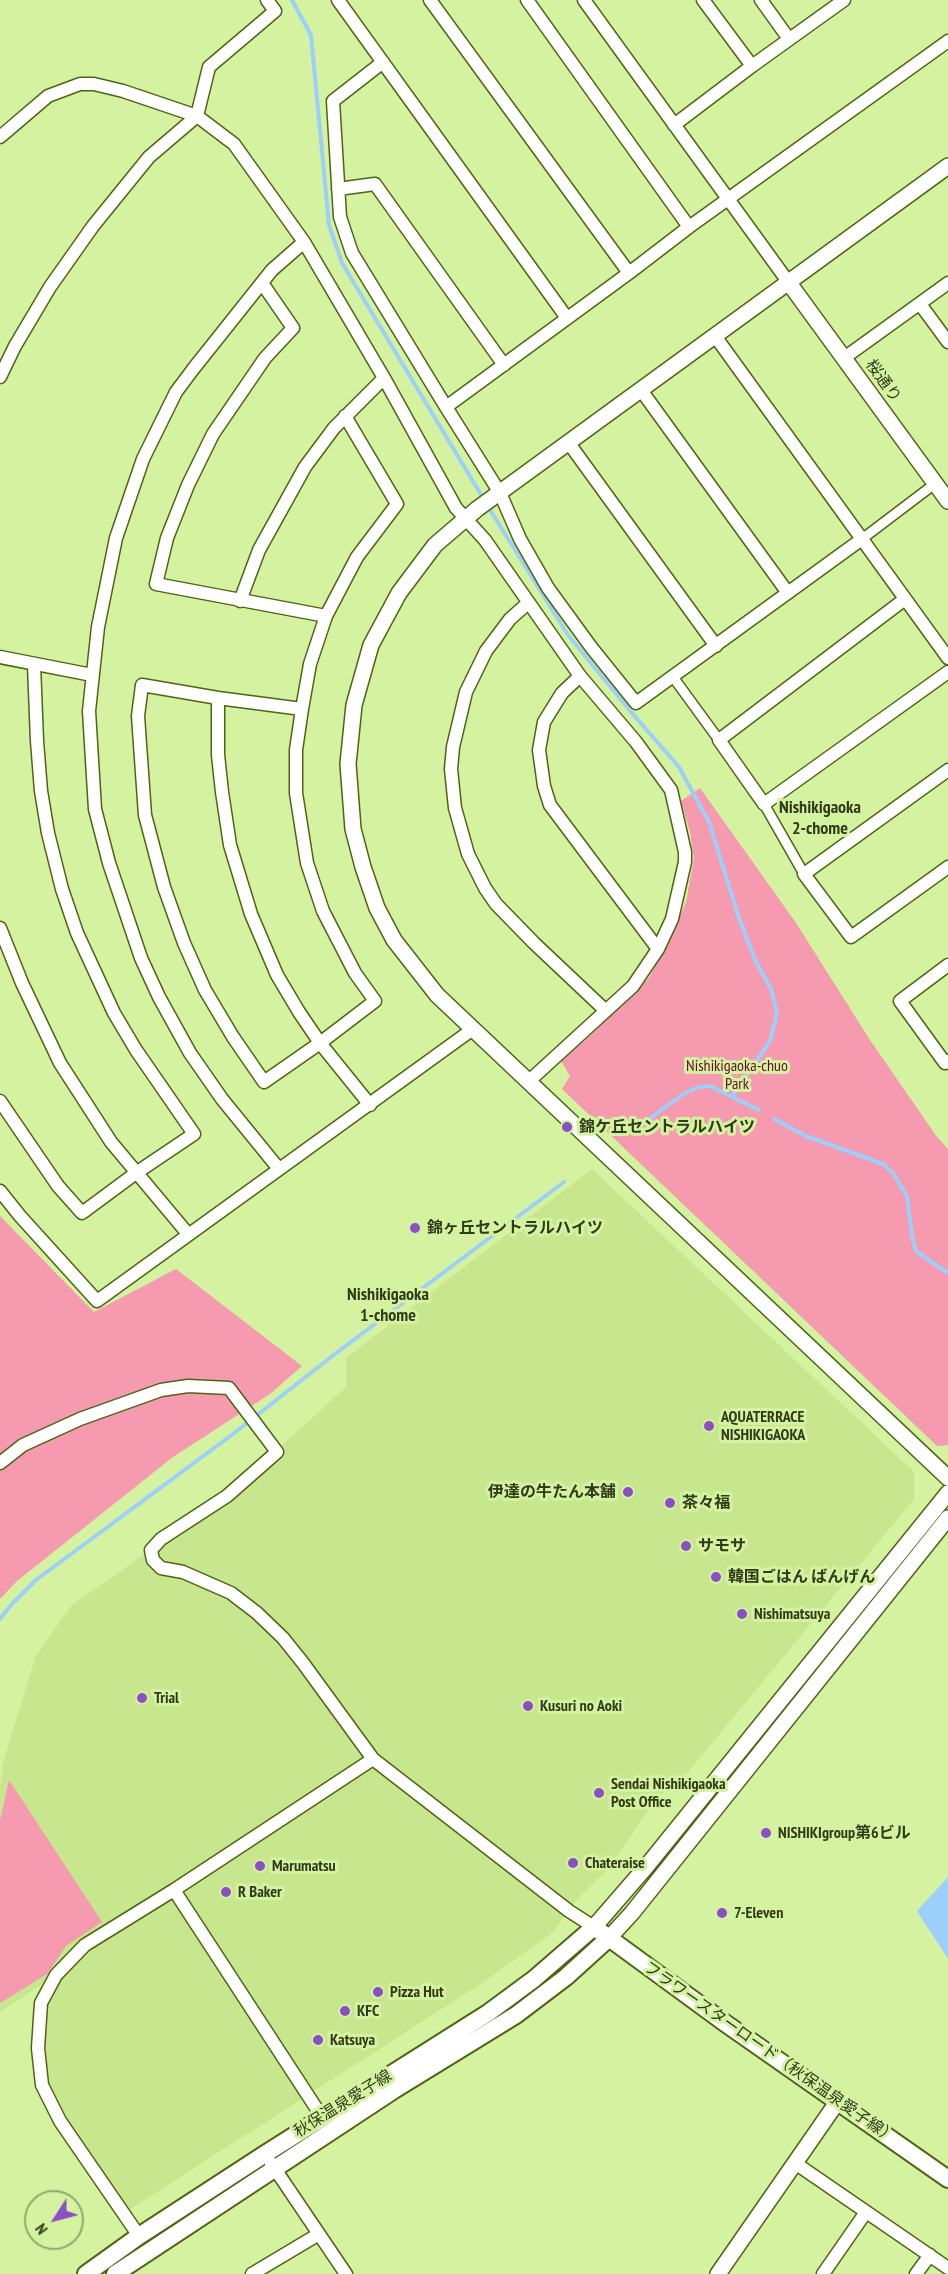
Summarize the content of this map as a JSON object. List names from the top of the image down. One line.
{"streets":{"main road":["フラワースターロード（秋保温泉愛子線）","秋保温泉愛子線"],"street":["桜通り"]},"crossings":[["フラワースターロード（秋保温泉愛子線）","秋保温泉愛子線"]],"districts":["Nishikigaoka 2-chome","Nishikigaoka 1-chome"],"parks":["Nishikigaoka-chuo Park"],"places":["錦ケ丘セントラルハイツ","錦ヶ丘セントラルハイツ","AQUATERRACE NISHIKIGAOKA","伊達の牛たん本舗","茶々福","サモサ","韓国ごはん ばんげん","Nishimatsuya","Trial","Kusuri no Aoki","Sendai Nishikigaoka Post Office","NISHIKIgroup第6ビル","Chateraise","Marumatsu","R Baker","7-Eleven","Pizza Hut","KFC","Katsuya"],"north":"bottom left"}
